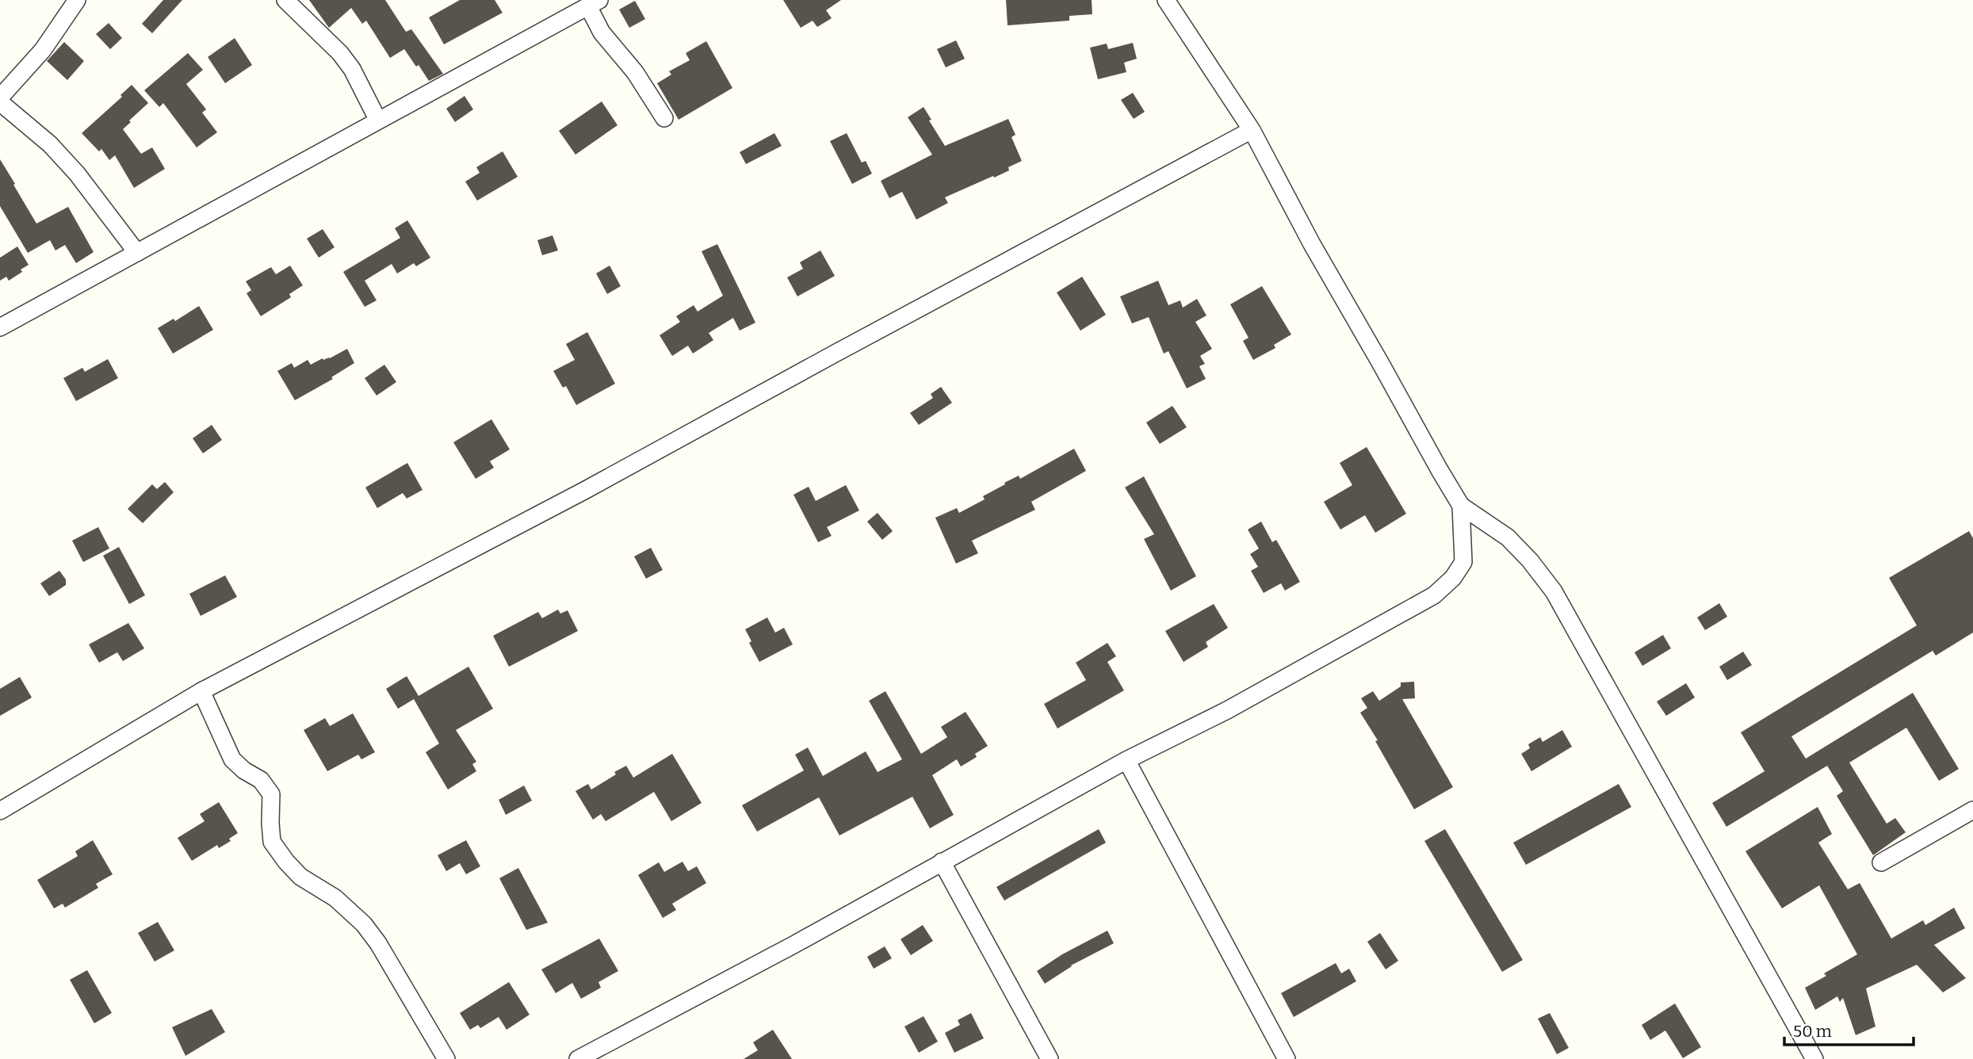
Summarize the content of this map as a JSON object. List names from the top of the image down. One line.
{"scale_bar":"50 m"}
